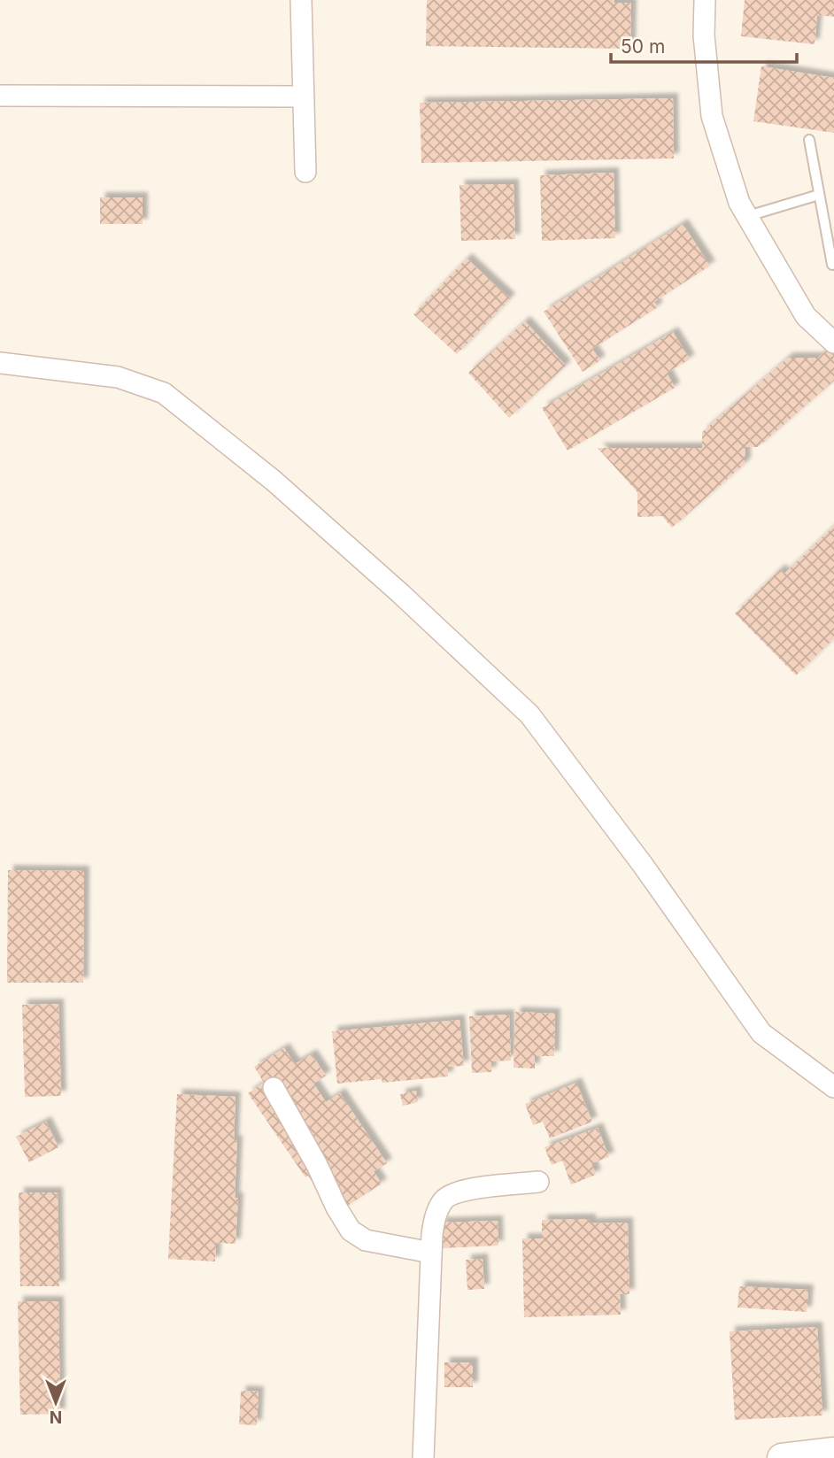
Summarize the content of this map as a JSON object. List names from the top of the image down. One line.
{"scale_bar":"50 m","north":"bottom"}
